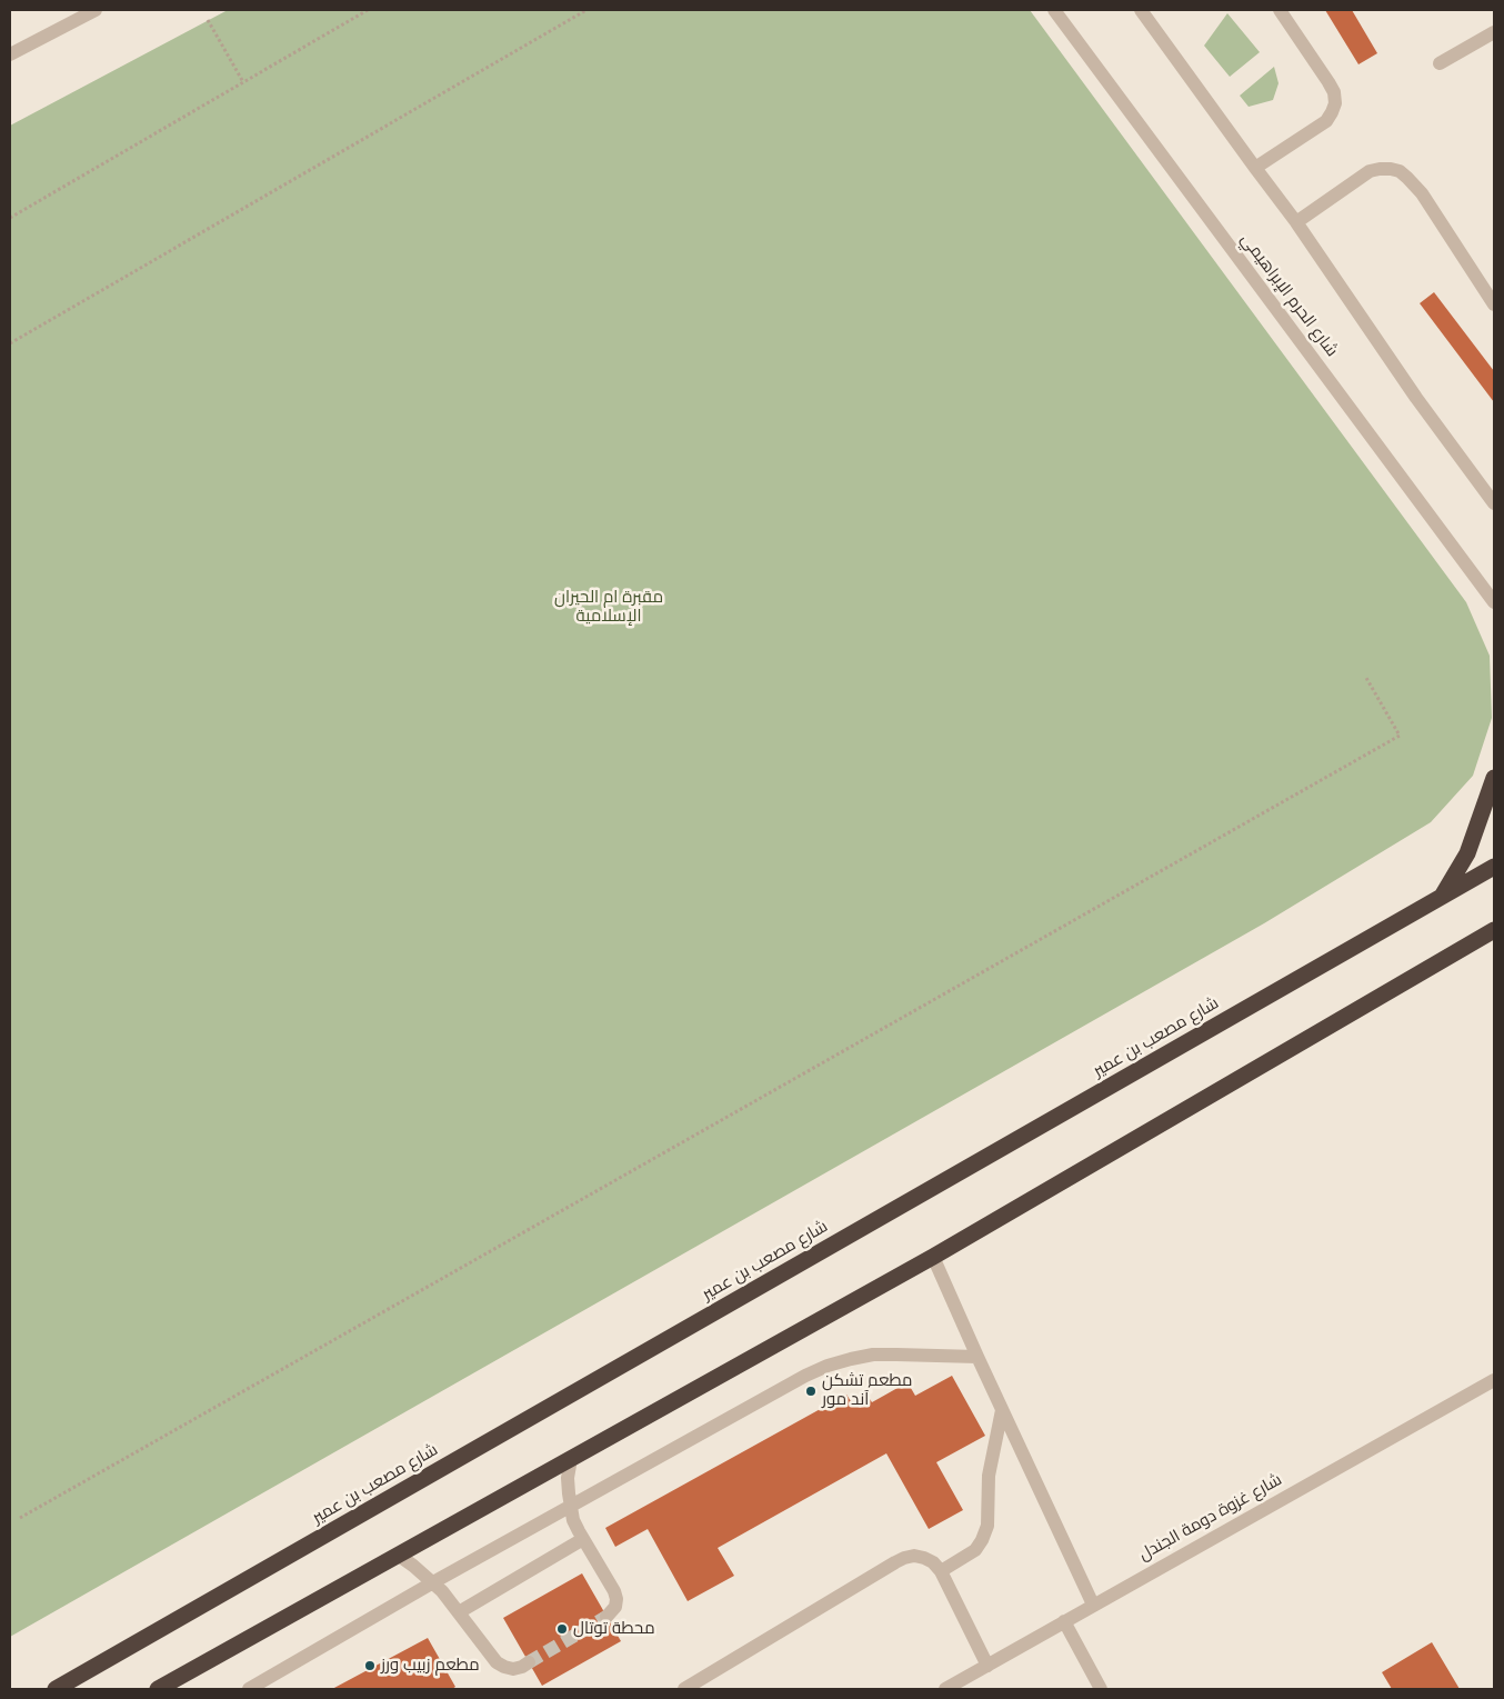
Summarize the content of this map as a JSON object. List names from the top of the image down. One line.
{"streets":{"highway":["شارع مصعب بن عمير"],"street":["شارع الحرم الإبراهيمي","شارع غزوة دومة الجندل"]},"parks":["مقبرة ام الحيران الإسلامية"],"places":["مطعم تشكن آند مور","محطة توتال","مطعم زبيب ورز"]}
